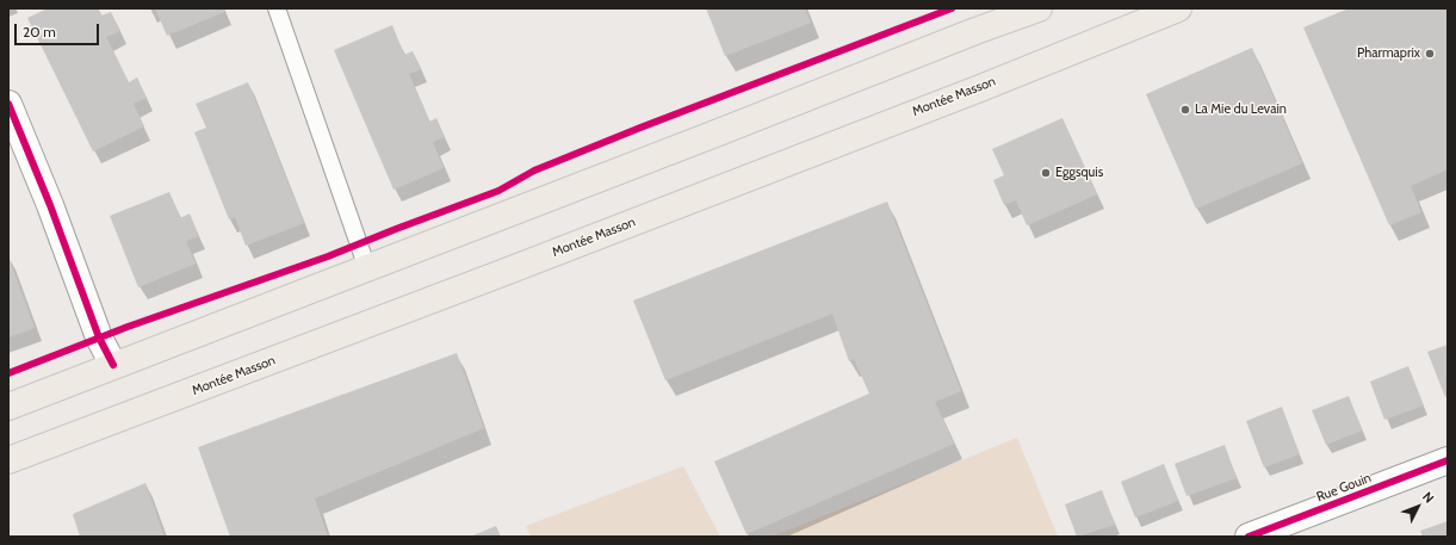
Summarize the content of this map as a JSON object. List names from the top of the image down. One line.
{"streets":{"main road":["Montée Masson"],"street":["Rue Gouin"]},"places":["Pharmaprix","La Mie du Levain","Eggsquis"],"scale_bar":"20 m","north":"top right"}
